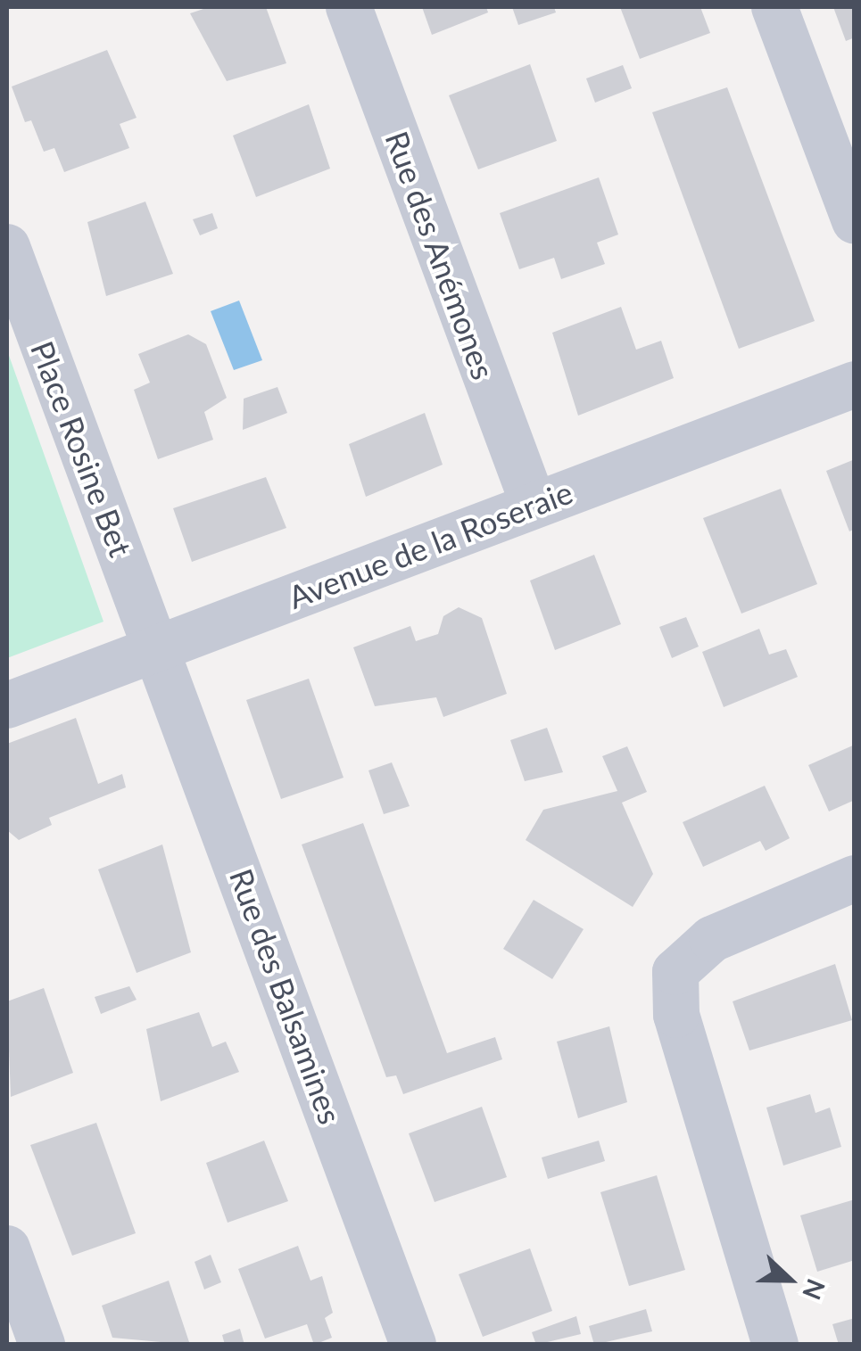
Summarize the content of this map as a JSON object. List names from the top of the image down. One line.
{"streets":{"street":["Rue des Anémones","Place Rosine Bet","Avenue de la Roseraie","Rue des Balsamines"]},"crossings":[["Rue des Anémones","Avenue de la Roseraie"],["Place Rosine Bet","Avenue de la Roseraie"],["Place Rosine Bet","Rue des Balsamines"],["Avenue de la Roseraie","Rue des Balsamines"]],"north":"right"}
